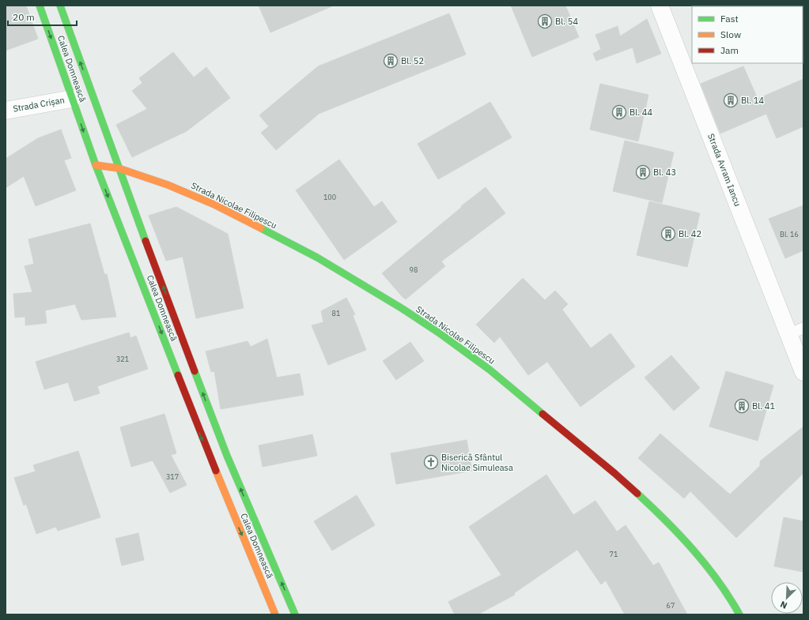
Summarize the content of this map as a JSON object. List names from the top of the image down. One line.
{"streets":{"main road":["Calea Domnească","Strada Nicolae Filipescu"],"street":["Strada Crișan","Strada Avram Iancu"]},"crossings":[["Calea Domnească","Strada Crișan"],["Calea Domnească","Strada Nicolae Filipescu"]],"places":{"building":["Bl. 54","Bl. 52","Bl. 14","Bl. 44","Bl. 43","Bl. 42","Bl. 41"],"church":["Biserică Sfântul Nicolae Simuleasa"]},"house_numbers":["100","Bl. 16","98","81","321","317","71","67"],"legend":["Fast","Slow","Jam"],"scale_bar":"20 m","north":"bottom left"}
